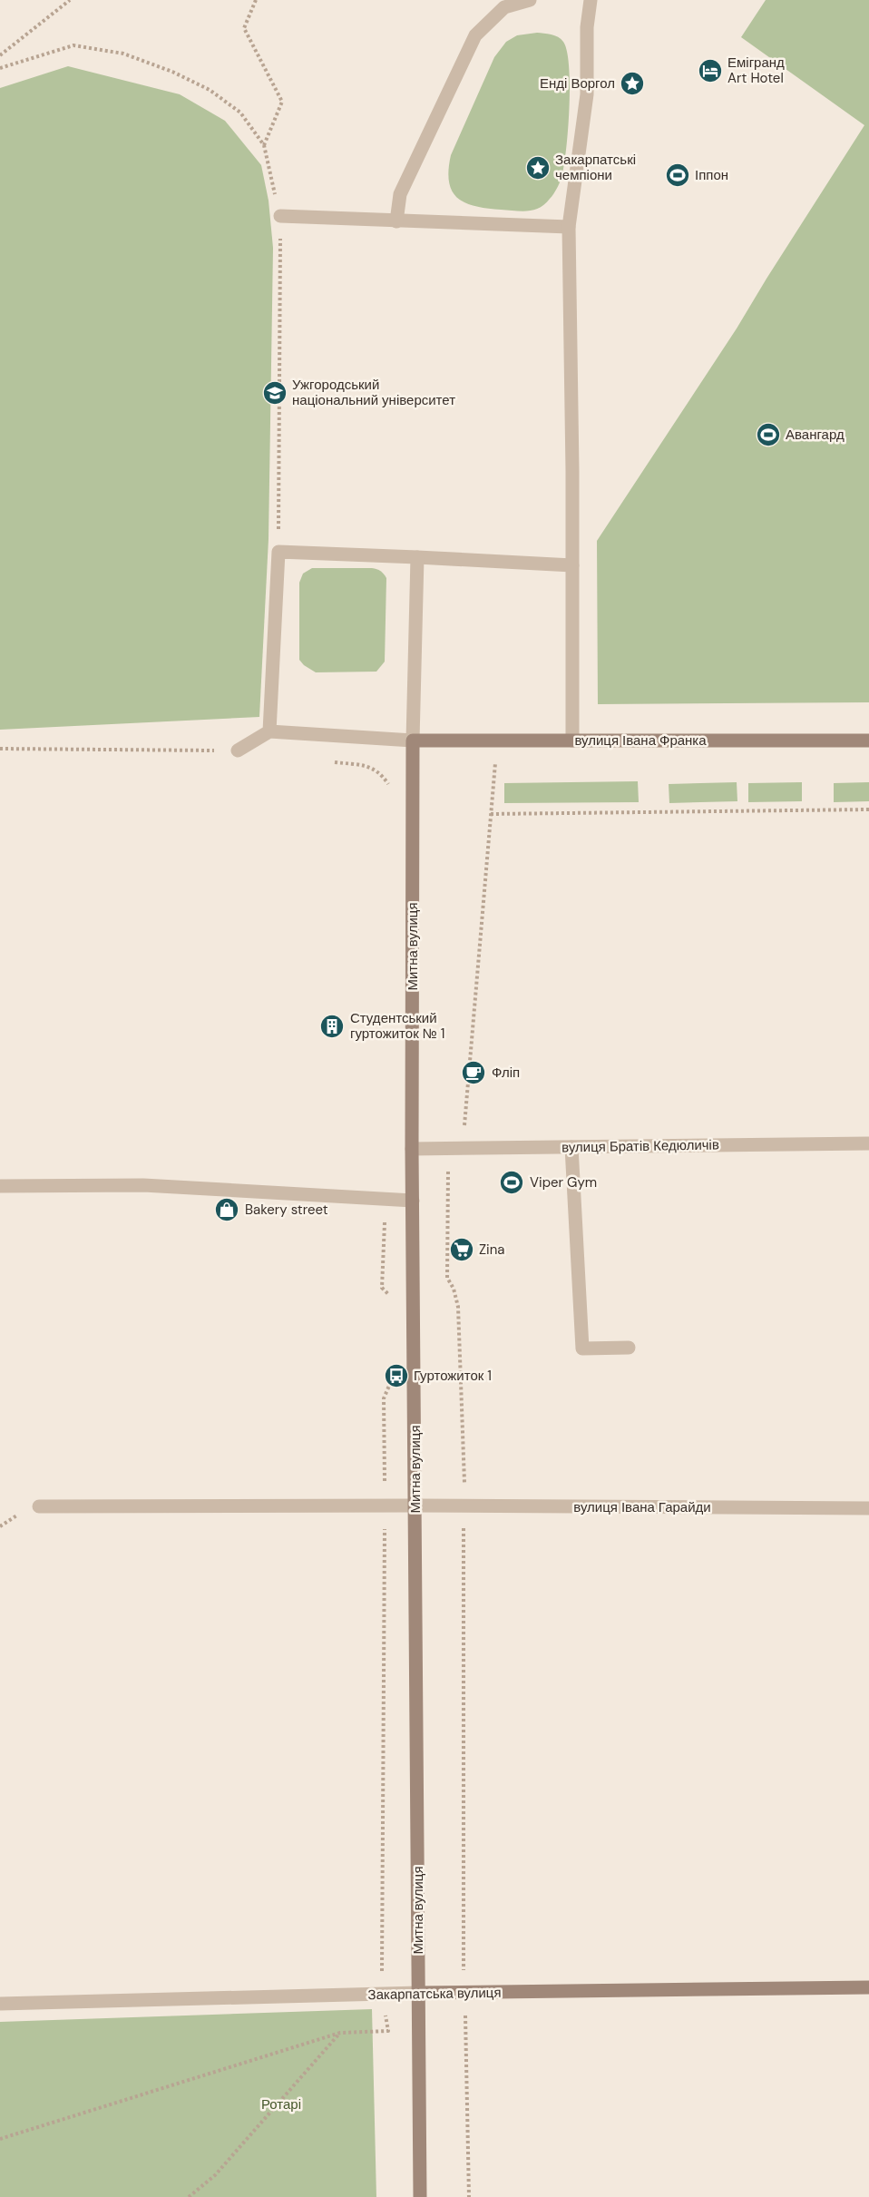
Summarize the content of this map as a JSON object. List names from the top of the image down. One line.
{"streets":{"street":["вулиця Івана Франка","Митна вулиця","вулиця Братів Кедюличів","вулиця Івана Гарайди","Закарпатська вулиця"]},"crossings":[["вулиця Івана Франка","Митна вулиця"],["Митна вулиця","вулиця Братів Кедюличів"],["Митна вулиця","вулиця Івана Гарайди"],["Митна вулиця","Закарпатська вулиця"]],"parks":["Ротарі"],"places":{"hotel":["Емігранд Art Hotel"],"place":["Енді Воргол","Закарпатські чемпіони"],"sports":["Іппон","Авангард","Viper Gym"],"school or university":["Ужгородський національний університет"],"building":["Студентський гуртожиток № 1"],"cafe":["Фліп"],"shop":["Bakery street"],"supermarket":["Zina"],"bus stop":["Гуртожиток 1"]}}
